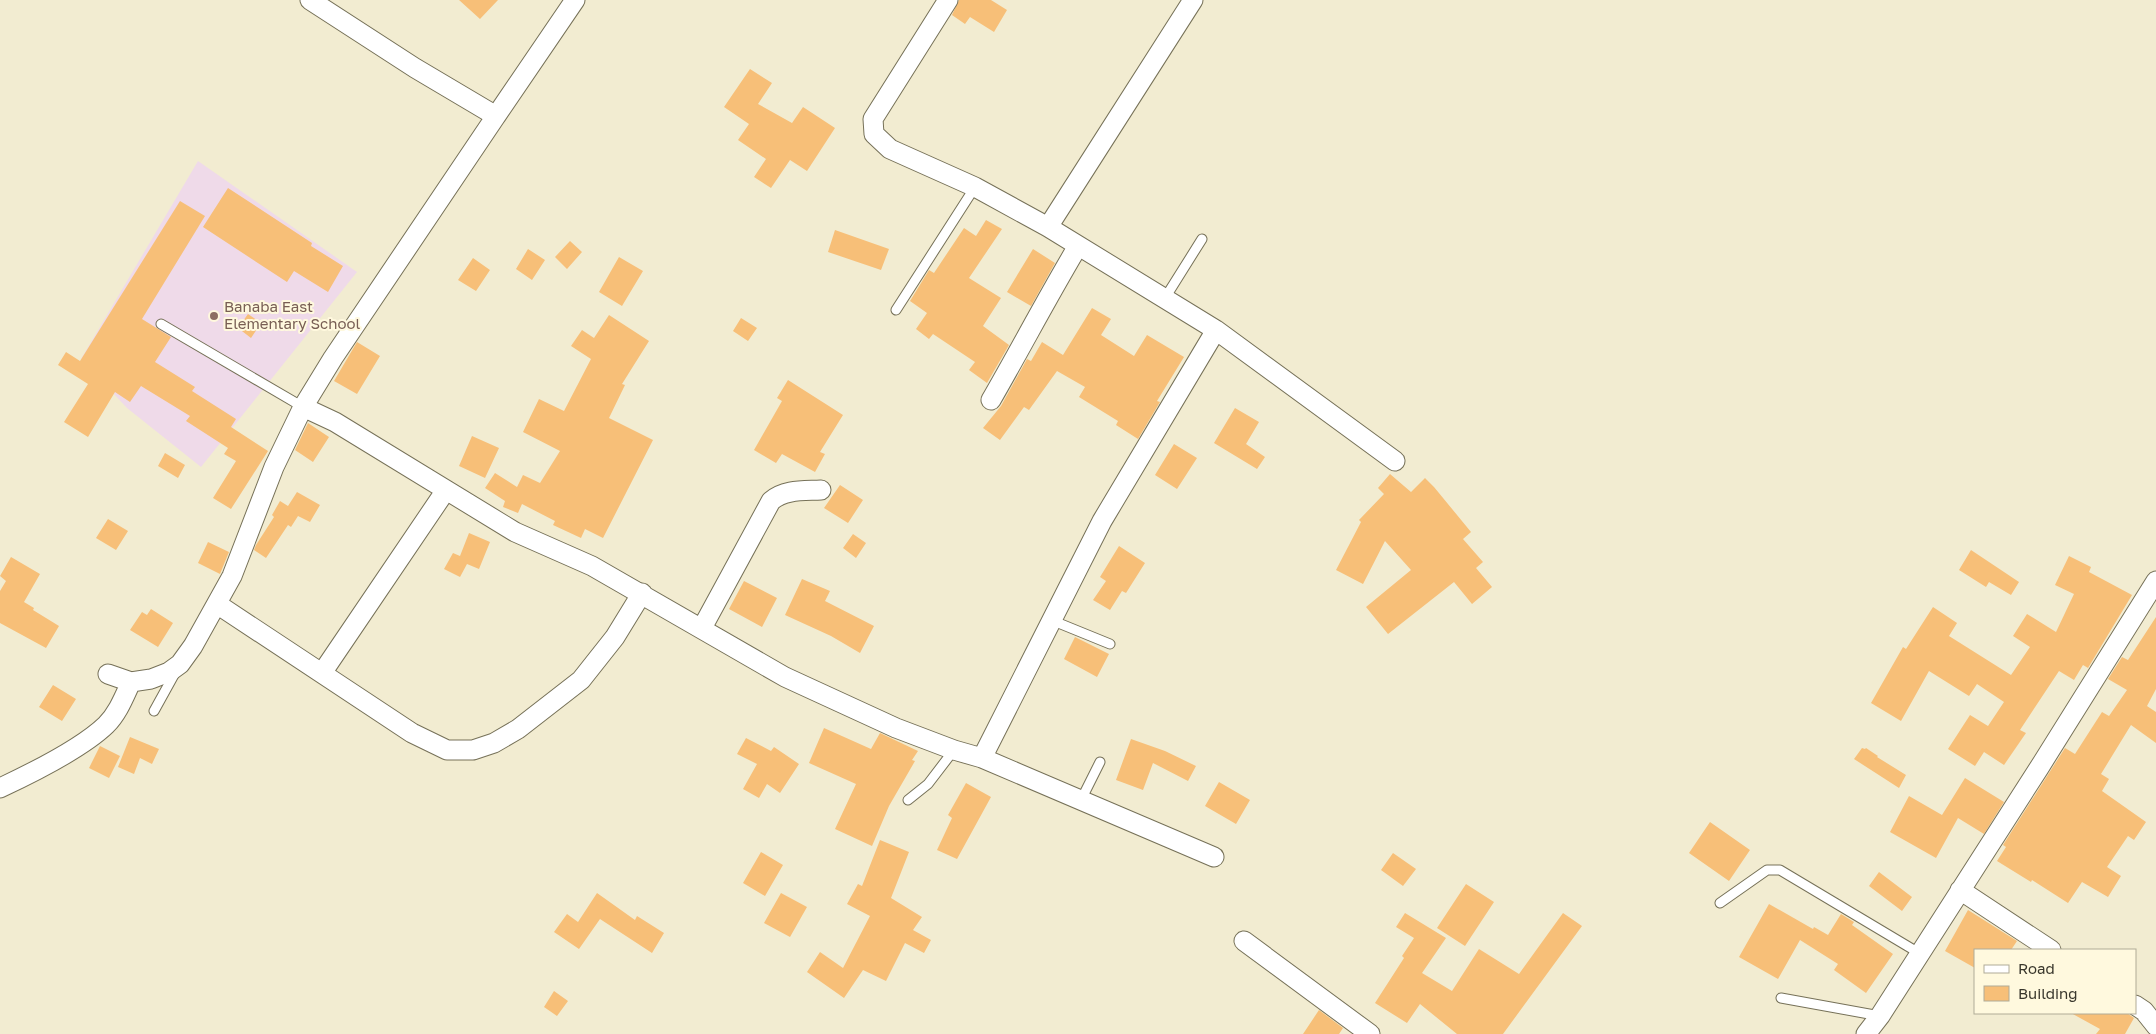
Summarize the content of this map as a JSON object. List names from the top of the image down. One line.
{"places":["Banaba East Elementary School"],"legend":["Road","Building"]}
